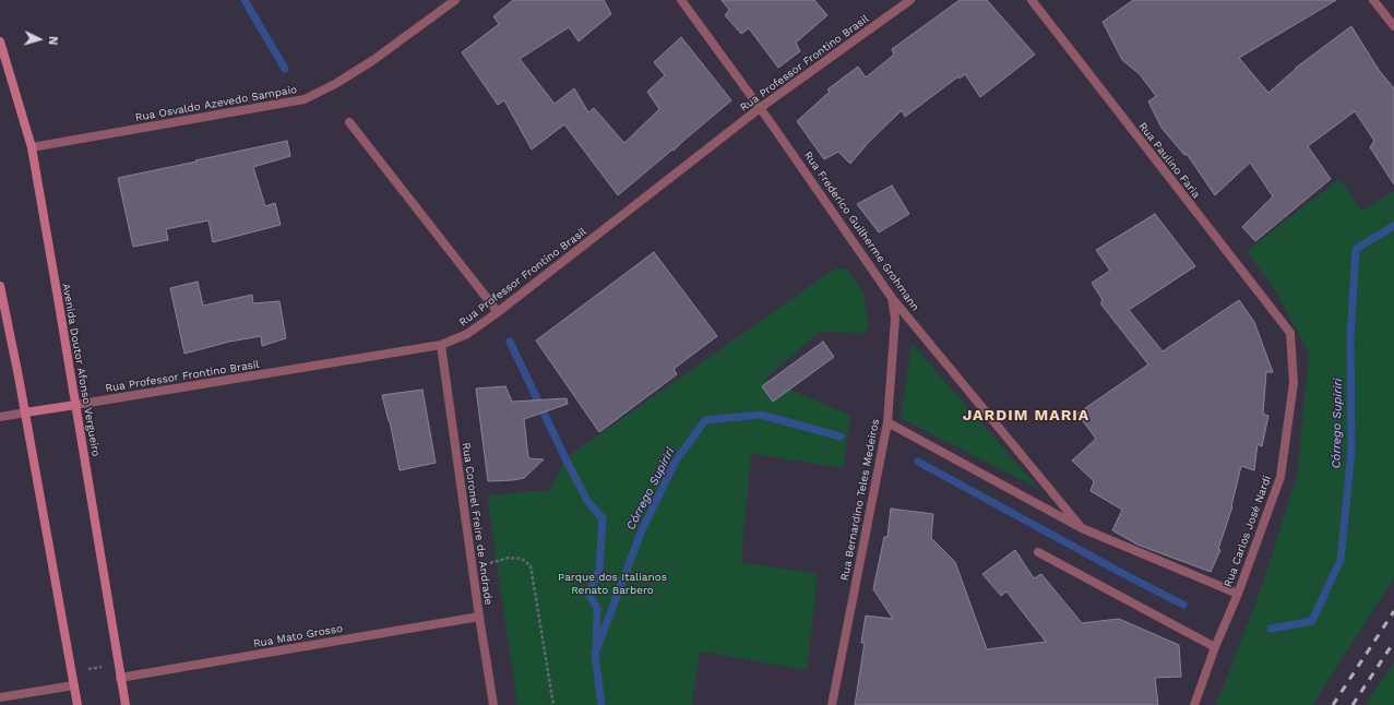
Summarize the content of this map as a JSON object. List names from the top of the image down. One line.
{"streets":{"main road":["Avenida Doutor Afonso Vergueiro"],"street":["Rua Professor Frontino Brasil","Rua Osvaldo Azevedo Sampaio","Rua Paulino Faria","Rua Frederico Guilherme Grohmann","Rua Bernardino Teles Medeiros","Rua Coronel Freire de Andrade","Rua Carlos José Nardi","Rua Mato Grosso"]},"crossings":[["Rua Professor Frontino Brasil","Rua Frederico Guilherme Grohmann"],["Rua Professor Frontino Brasil","Avenida Doutor Afonso Vergueiro"],["Rua Professor Frontino Brasil","Rua Coronel Freire de Andrade"],["Rua Osvaldo Azevedo Sampaio","Avenida Doutor Afonso Vergueiro"],["Rua Paulino Faria","Rua Carlos José Nardi"],["Rua Frederico Guilherme Grohmann","Rua Bernardino Teles Medeiros"],["Rua Frederico Guilherme Grohmann","Rua Carlos José Nardi"],["Avenida Doutor Afonso Vergueiro","Rua Mato Grosso"],["Rua Coronel Freire de Andrade","Rua Mato Grosso"]],"districts":["JARDIM MARIA"],"water":["Córrego Supiriri"],"parks":["Parque dos Italianos Renato Barbero"],"north":"right"}
